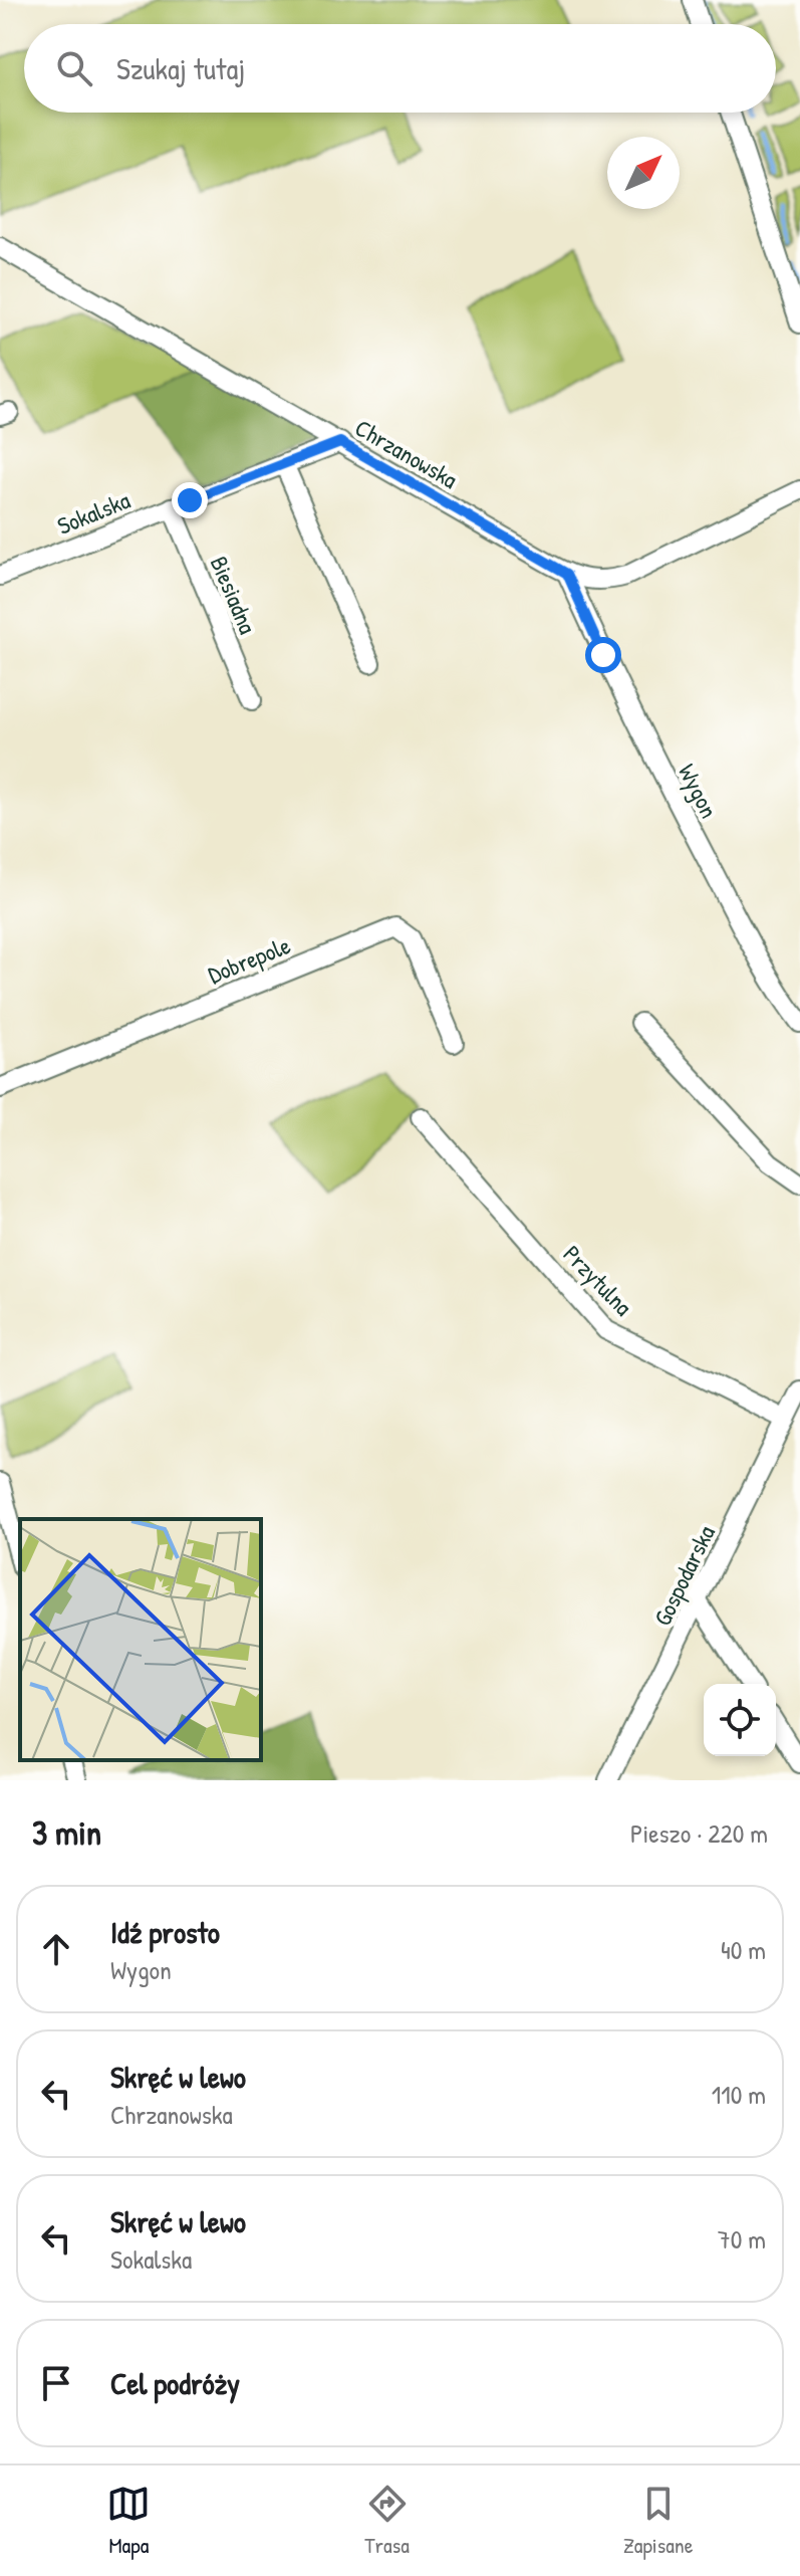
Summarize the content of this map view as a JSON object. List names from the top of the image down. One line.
{"streets":{"street":["Chrzanowska","Sokalska","Biesiadna","Wygon","Dobrepole","Przytulna","Gospodarska"]},"crossings":[["Chrzanowska","Sokalska"],["Chrzanowska","Wygon"],["Sokalska","Biesiadna"],["Przytulna","Gospodarska"]],"north":"top right","page":{"search":"Szukaj tutaj","heading":["3 min","Pieszo · 220 m"],"list":[["Idź prosto","Wygon","40 m"],["Skręć w lewo","Chrzanowska","110 m"],["Skręć w lewo","Sokalska","70 m"],"Cel podróży"],"nav":["Mapa","Trasa","Zapisane"]}}
